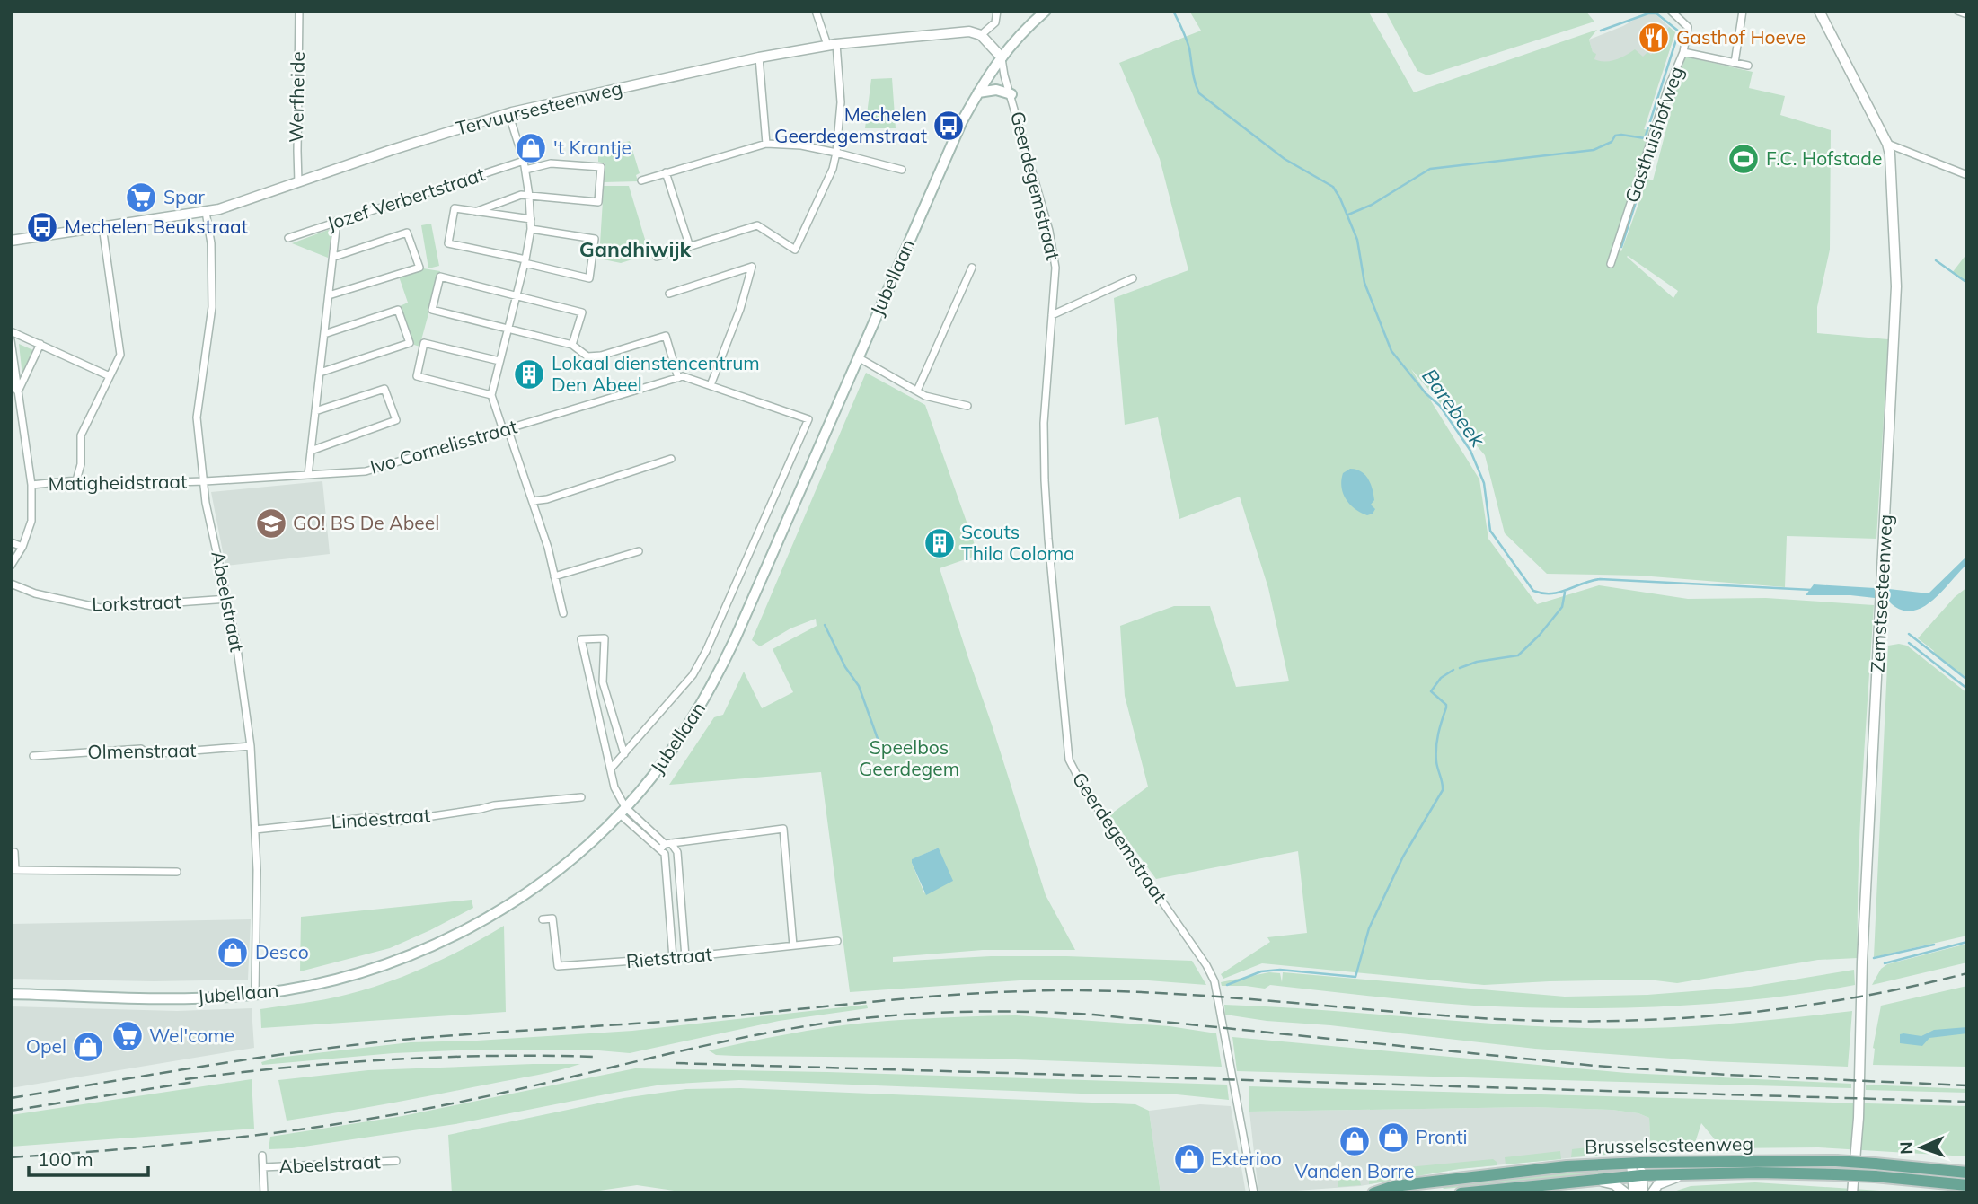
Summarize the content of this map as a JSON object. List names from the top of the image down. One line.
{"streets":{"main road":["Jubellaan","Brusselsesteenweg"],"street":["Werfheide","Tervuursesteenweg","Gasthuishofweg","Geerdegemstraat","Jozef Verbertstraat","Ivo Cornelisstraat","Matigheidstraat","Zemstsesteenweg","Abeelstraat","Lorkstraat","Olmenstraat","Lindestraat","Rietstraat"]},"crossings":[["Werfheide","Tervuursesteenweg"],["Tervuursesteenweg","Abeelstraat"],["Geerdegemstraat","Jubellaan"],["Jubellaan","Abeelstraat"],["Ivo Cornelisstraat","Matigheidstraat"],["Ivo Cornelisstraat","Abeelstraat"],["Matigheidstraat","Abeelstraat"],["Abeelstraat","Lorkstraat"],["Abeelstraat","Olmenstraat"],["Abeelstraat","Lindestraat"]],"districts":["Gandhiwijk"],"water":["Barebeek"],"parks":["Speelbos Geerdegem"],"places":{"restaurant":["Gasthof Hoeve"],"bus stop":["Mechelen Geerdegemstraat","Mechelen Beukstraat"],"shop":["'t Krantje","Desco","Opel","Pronti","Vanden Borre","Exterioo"],"sports":["F.C. Hofstade"],"supermarket":["Spar","Wel'come"],"building":["Lokaal dienstencentrum Den Abeel","Scouts Thila Coloma"],"school or university":["GO! BS De Abeel"]},"scale_bar":"100 m","north":"left"}
